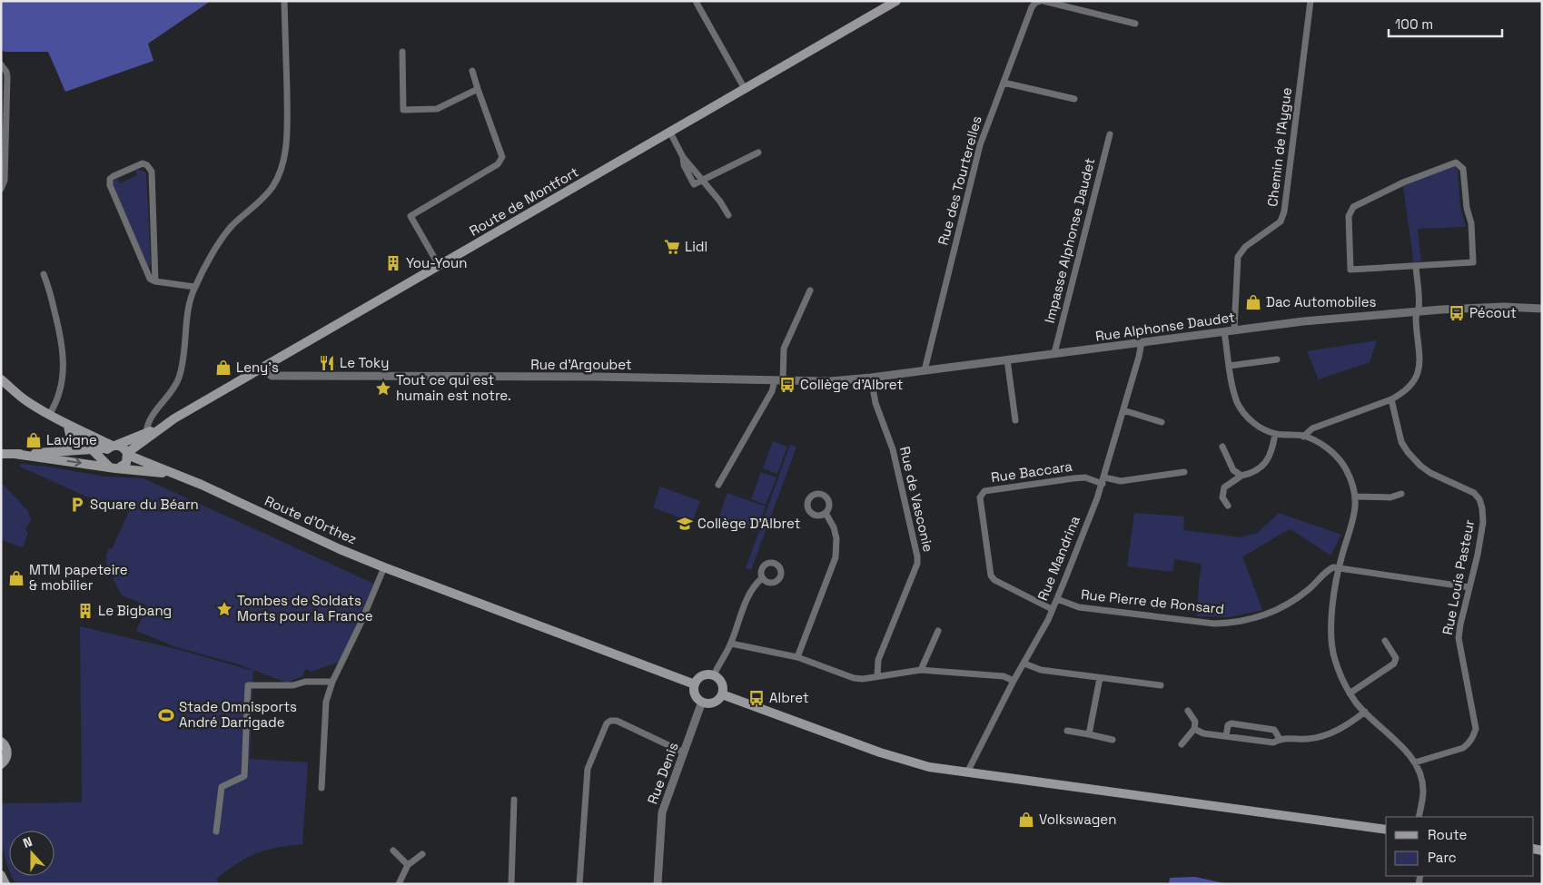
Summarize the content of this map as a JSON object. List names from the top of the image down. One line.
{"streets":{"main road":["Route de Montfort","Route d'Orthez"],"street":["Chemin de l'Aygue","Rue des Tourterelles","Impasse Alphonse Daudet","Rue Alphonse Daudet","Rue d'Argoubet","Rue Baccara","Rue de Vasconie","Rue Mandrina","Rue Louis Pasteur","Rue Pierre de Ronsard","Rue Denis"]},"crossings":[["Chemin de l'Aygue","Rue Alphonse Daudet"],["Rue des Tourterelles","Rue Alphonse Daudet"],["Route de Montfort","Rue d'Argoubet"],["Route de Montfort","Route d'Orthez"],["Impasse Alphonse Daudet","Rue Alphonse Daudet"],["Rue Alphonse Daudet","Rue d'Argoubet"],["Rue Alphonse Daudet","Rue de Vasconie"],["Rue Alphonse Daudet","Rue Mandrina"],["Rue Baccara","Rue Mandrina"],["Route d'Orthez","Rue Denis"],["Rue Mandrina","Rue Pierre de Ronsard"]],"places":{"supermarket":["Lidl"],"building":["You-Youn","Le Bigbang"],"shop":["Dac Automobiles","Leny's","Lavigne","MTM papeteire & mobilier","Volkswagen"],"bus stop":["Pécout","Collège d'Albret","Albret"],"restaurant":["Le Toky"],"place":["Tout ce qui est humain est notre.","Tombes de Soldats Morts pour la France"],"parking":["Square du Béarn"],"school or university":["Collège D'Albret"],"sports":["Stade Omnisports André Darrigade"]},"legend":["Route","Parc"],"scale_bar":"100 m","north":"top"}
